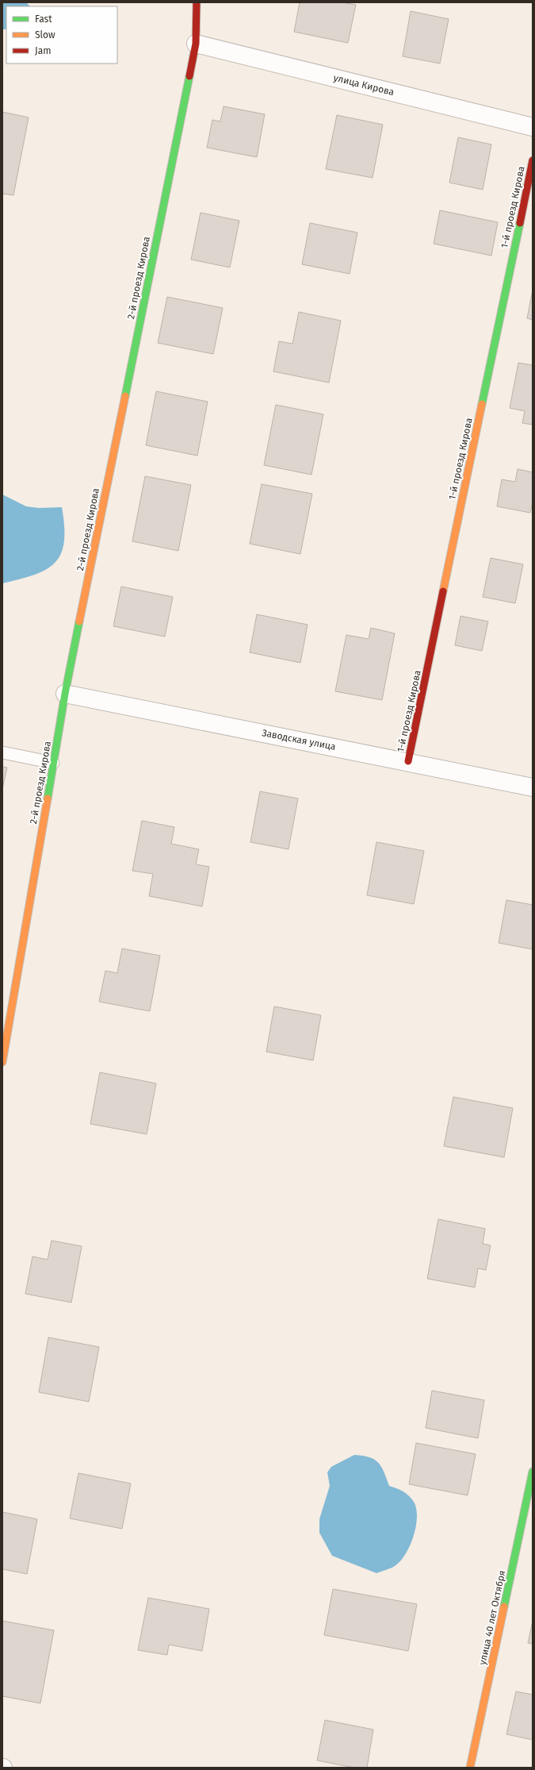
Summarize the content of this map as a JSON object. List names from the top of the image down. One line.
{"streets":{"street":["улица Кирова","1-й проезд Кирова","2-й проезд Кирова","Заводская улица","улица 40 лет Октября"]},"crossings":[["улица Кирова","2-й проезд Кирова"],["1-й проезд Кирова","Заводская улица"],["2-й проезд Кирова","Заводская улица"]],"legend":["Fast","Slow","Jam"]}
